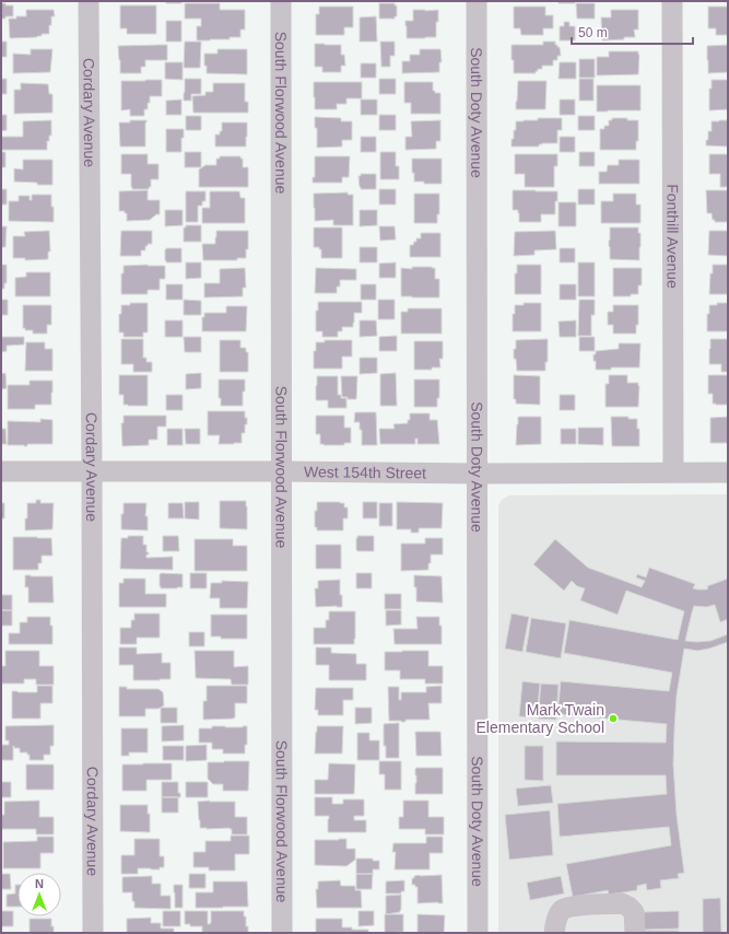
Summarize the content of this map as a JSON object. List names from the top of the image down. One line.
{"streets":{"street":["Cordary Avenue","South Florwood Avenue","South Doty Avenue","Fonthill Avenue","West 154th Street"]},"crossings":[["Cordary Avenue","West 154th Street"],["South Florwood Avenue","West 154th Street"],["South Doty Avenue","West 154th Street"],["Fonthill Avenue","West 154th Street"]],"places":["Mark Twain Elementary School"],"scale_bar":"50 m","north":"top"}
